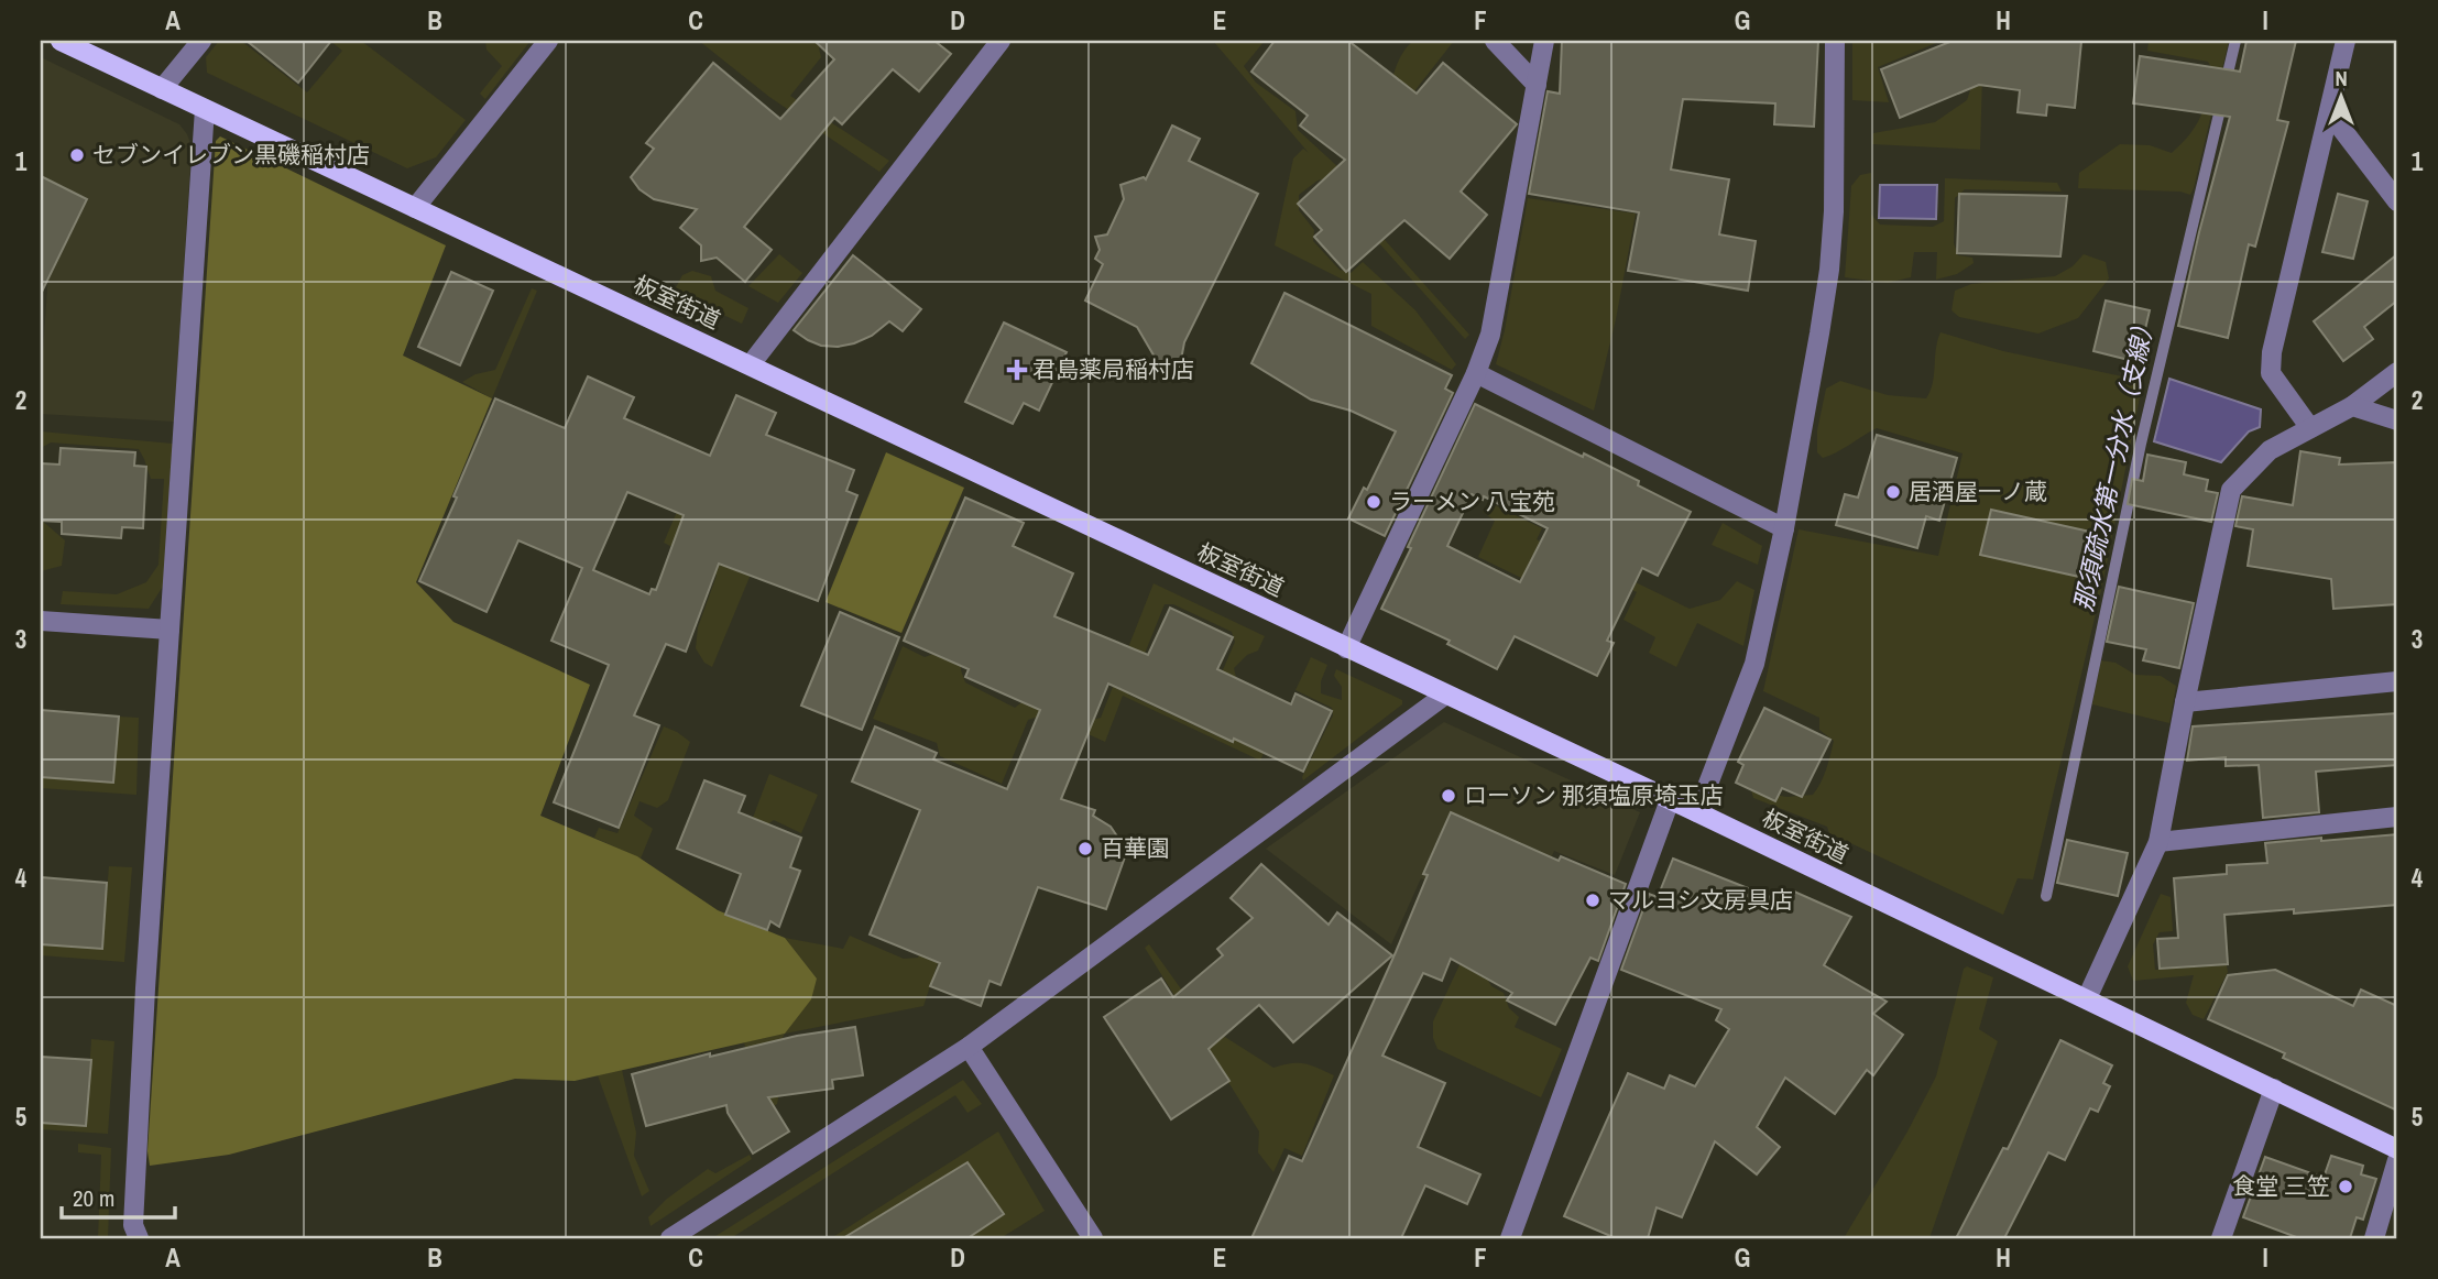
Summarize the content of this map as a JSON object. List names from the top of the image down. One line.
{"streets":{"main road":["板室街道"]},"water":["那須疏水第一分水（支線）"],"places":{"other":["セブンイレブン黒磯稲村店","居酒屋一ノ蔵","ラーメン 八宝苑","ローソン 那須塩原埼玉店","百華園","マルヨシ文房具店","食堂 三笠"],"health":["君島薬局稲村店"]},"scale_bar":"20 m","north":"top","grid":{"columns":["A","B","C","D","E","F","G","H","I"],"rows":["1","2","3","4","5"]}}
